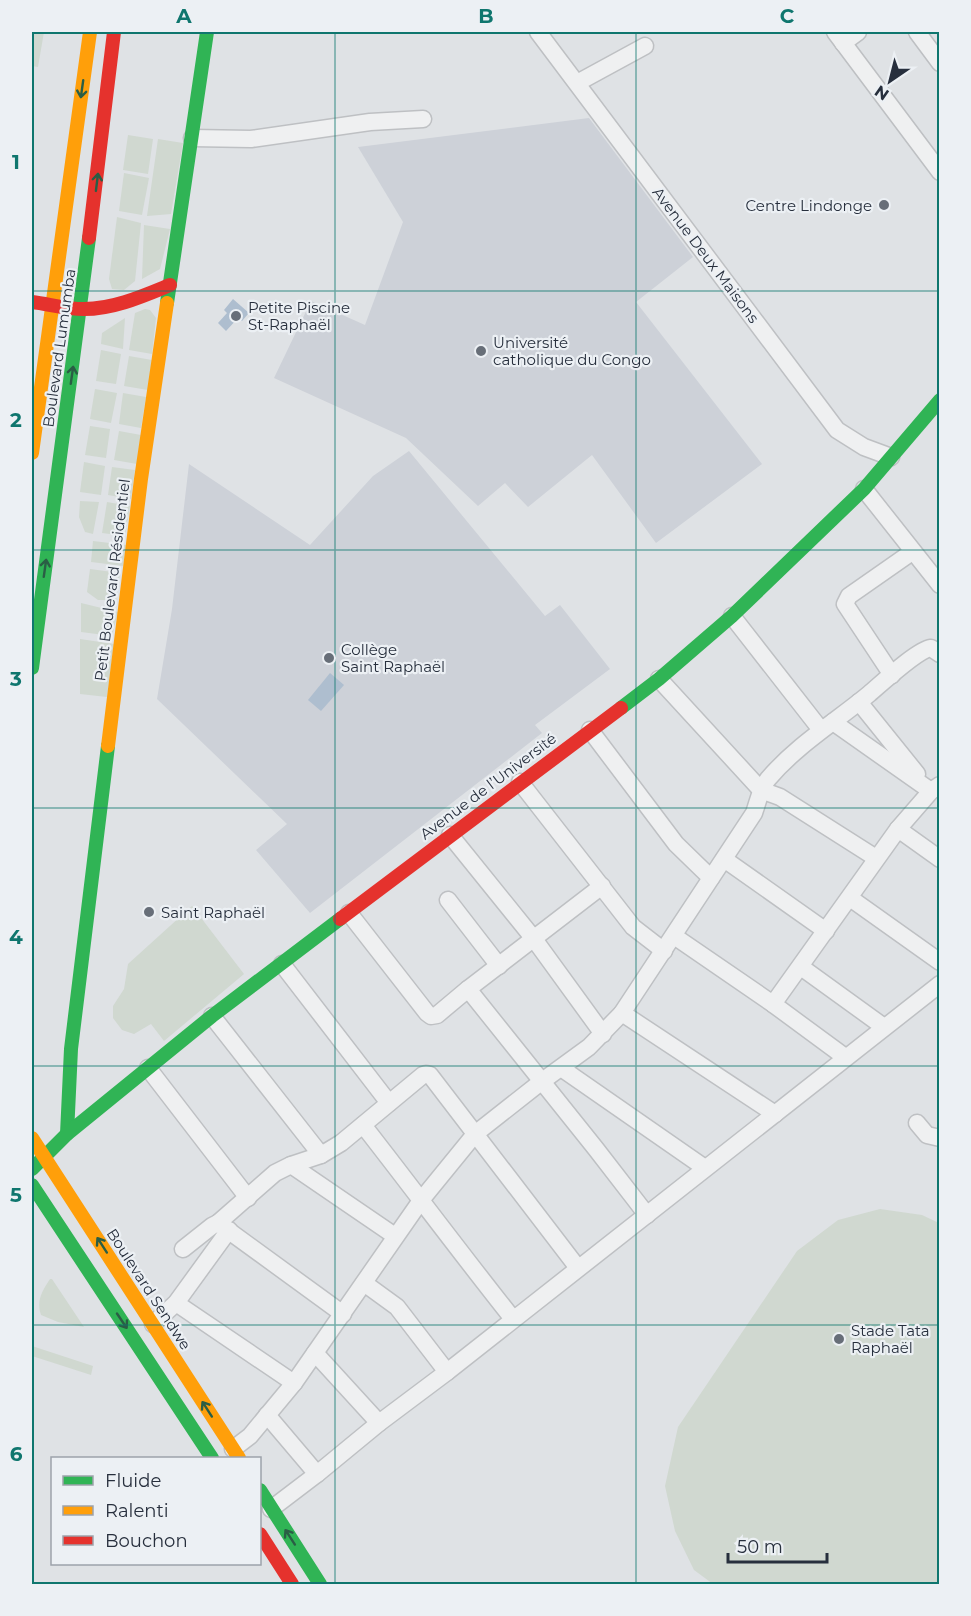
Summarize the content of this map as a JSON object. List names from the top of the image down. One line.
{"streets":{"main road":["Boulevard Lumumba","Petit Boulevard Résidentiel","Avenue de l’Université","Boulevard Sendwe"],"street":["Avenue Deux Maisons"]},"crossings":[["Avenue Deux Maisons","Avenue de l’Université"],["Petit Boulevard Résidentiel","Avenue de l’Université"],["Avenue de l’Université","Boulevard Sendwe"]],"places":["Centre Lindonge","Petite Piscine St-Raphaël","Université catholique du Congo","Collège Saint Raphaël","Saint Raphaël","Stade Tata Raphaël"],"legend":["Fluide","Ralenti","Bouchon"],"scale_bar":"50 m","north":"bottom left","grid":{"columns":["A","B","C"],"rows":["1","2","3","4","5","6"]}}
